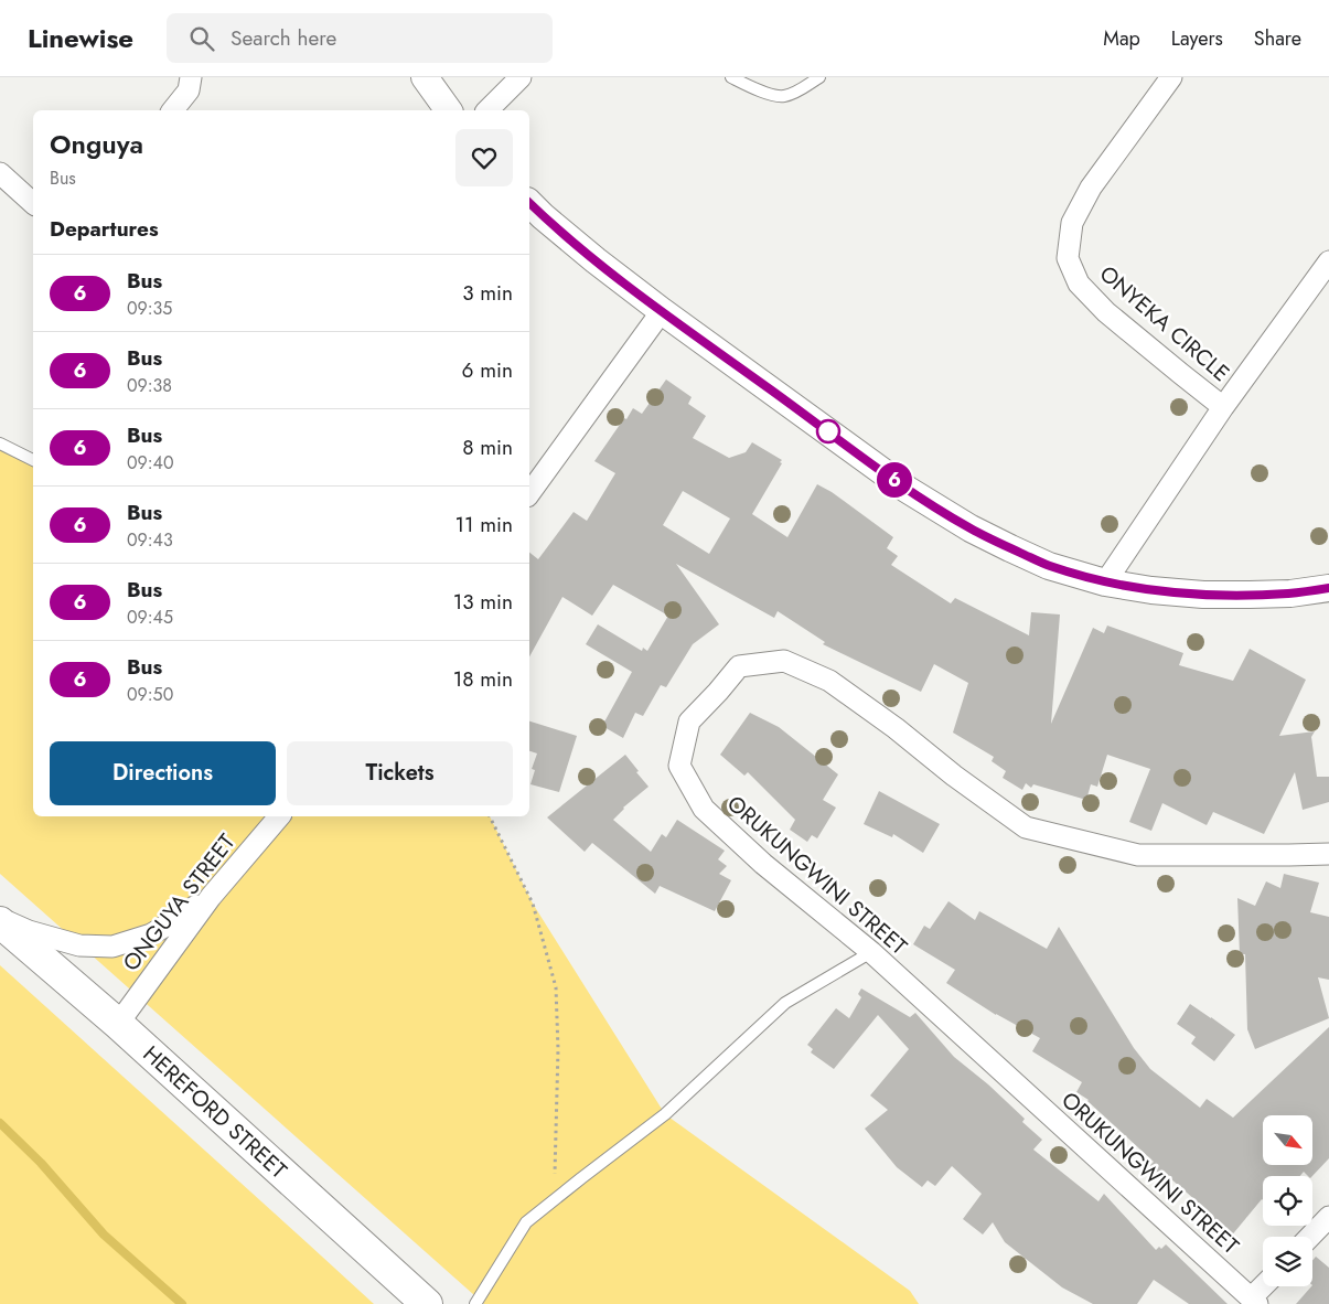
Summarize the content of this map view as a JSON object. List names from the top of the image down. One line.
{"streets":{"main road":["HEREFORD STREET"],"street":["ONYEKA CIRCLE","ORUKUNGWINI STREET","ONGUYA STREET"]},"crossings":[["ONGUYA STREET","HEREFORD STREET"]],"lines":["bus line 6"],"north":"bottom right","page":{"header":"Linewise","search":"Search here","nav":["Map","Layers","Share"],"on_map":"6","heading":[["Onguya","Bus"],"Departures"],"list":[{"mark":"6","name":"Bus","note":"09:35","value":"3 min"},{"mark":"6","name":"Bus","note":"09:38","value":"6 min"},{"mark":"6","name":"Bus","note":"09:40","value":"8 min"},{"mark":"6","name":"Bus","note":"09:43","value":"11 min"},{"mark":"6","name":"Bus","note":"09:45","value":"13 min"},{"mark":"6","name":"Bus","note":"09:50","value":"18 min"}],"buttons":["Directions","Tickets"]}}
